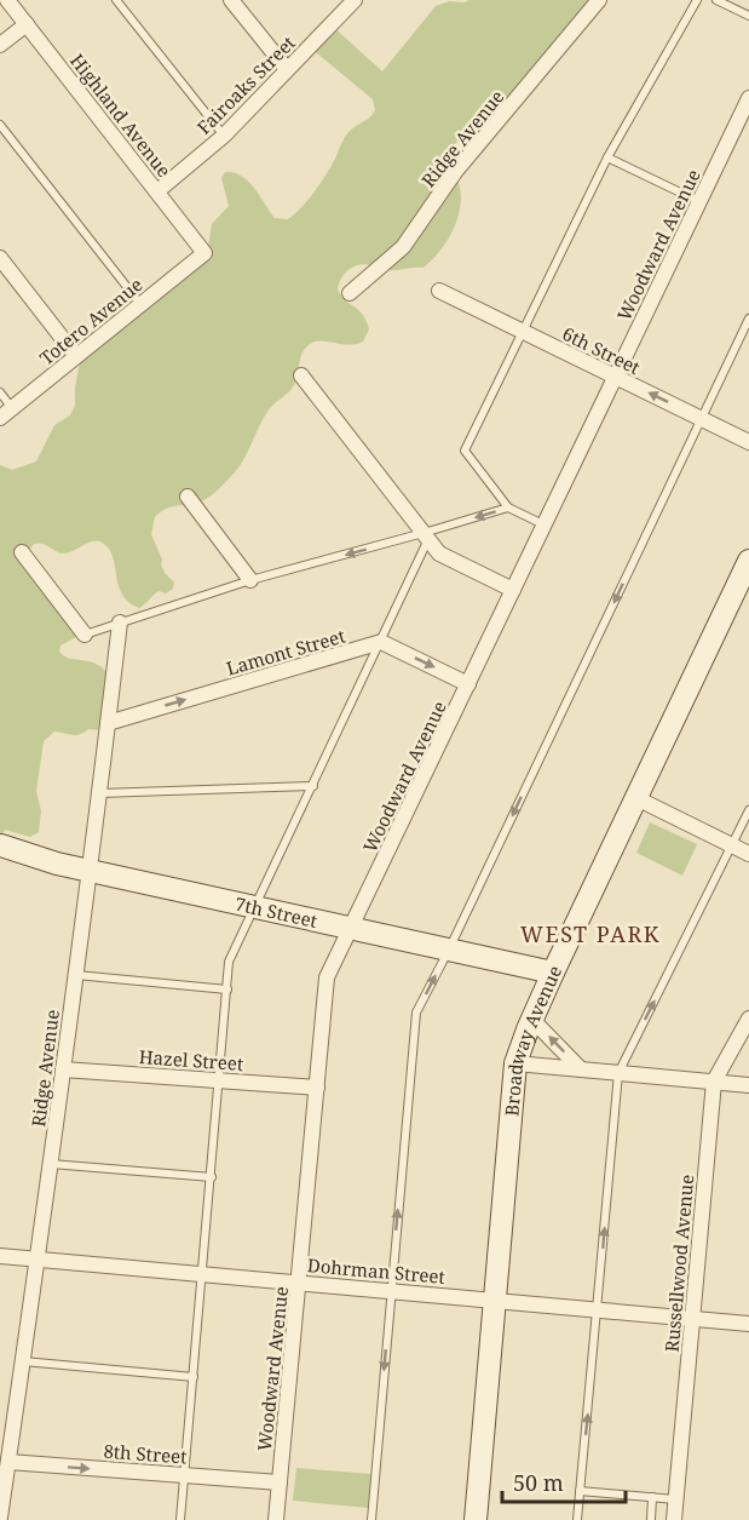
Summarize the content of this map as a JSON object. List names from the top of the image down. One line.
{"streets":{"street":["Fairoaks Street","Highland Avenue","Ridge Avenue","Woodward Avenue","Totero Avenue","6th Street","Lamont Street","7th Street","Broadway Avenue","Hazel Street","Russellwood Avenue","Dohrman Street","8th Street"]},"crossings":[["Fairoaks Street","Highland Avenue"],["Highland Avenue","Totero Avenue"],["Ridge Avenue","Lamont Street"],["Ridge Avenue","7th Street"],["Ridge Avenue","Hazel Street"],["Ridge Avenue","Dohrman Street"],["Ridge Avenue","8th Street"],["Woodward Avenue","6th Street"],["Woodward Avenue","7th Street"],["Woodward Avenue","Hazel Street"],["Woodward Avenue","Dohrman Street"],["Woodward Avenue","8th Street"],["7th Street","Broadway Avenue"],["Broadway Avenue","Dohrman Street"],["Russellwood Avenue","Dohrman Street"]],"one_way":["Lamont Street","8th Street"],"districts":["WEST PARK"],"scale_bar":"50 m"}
